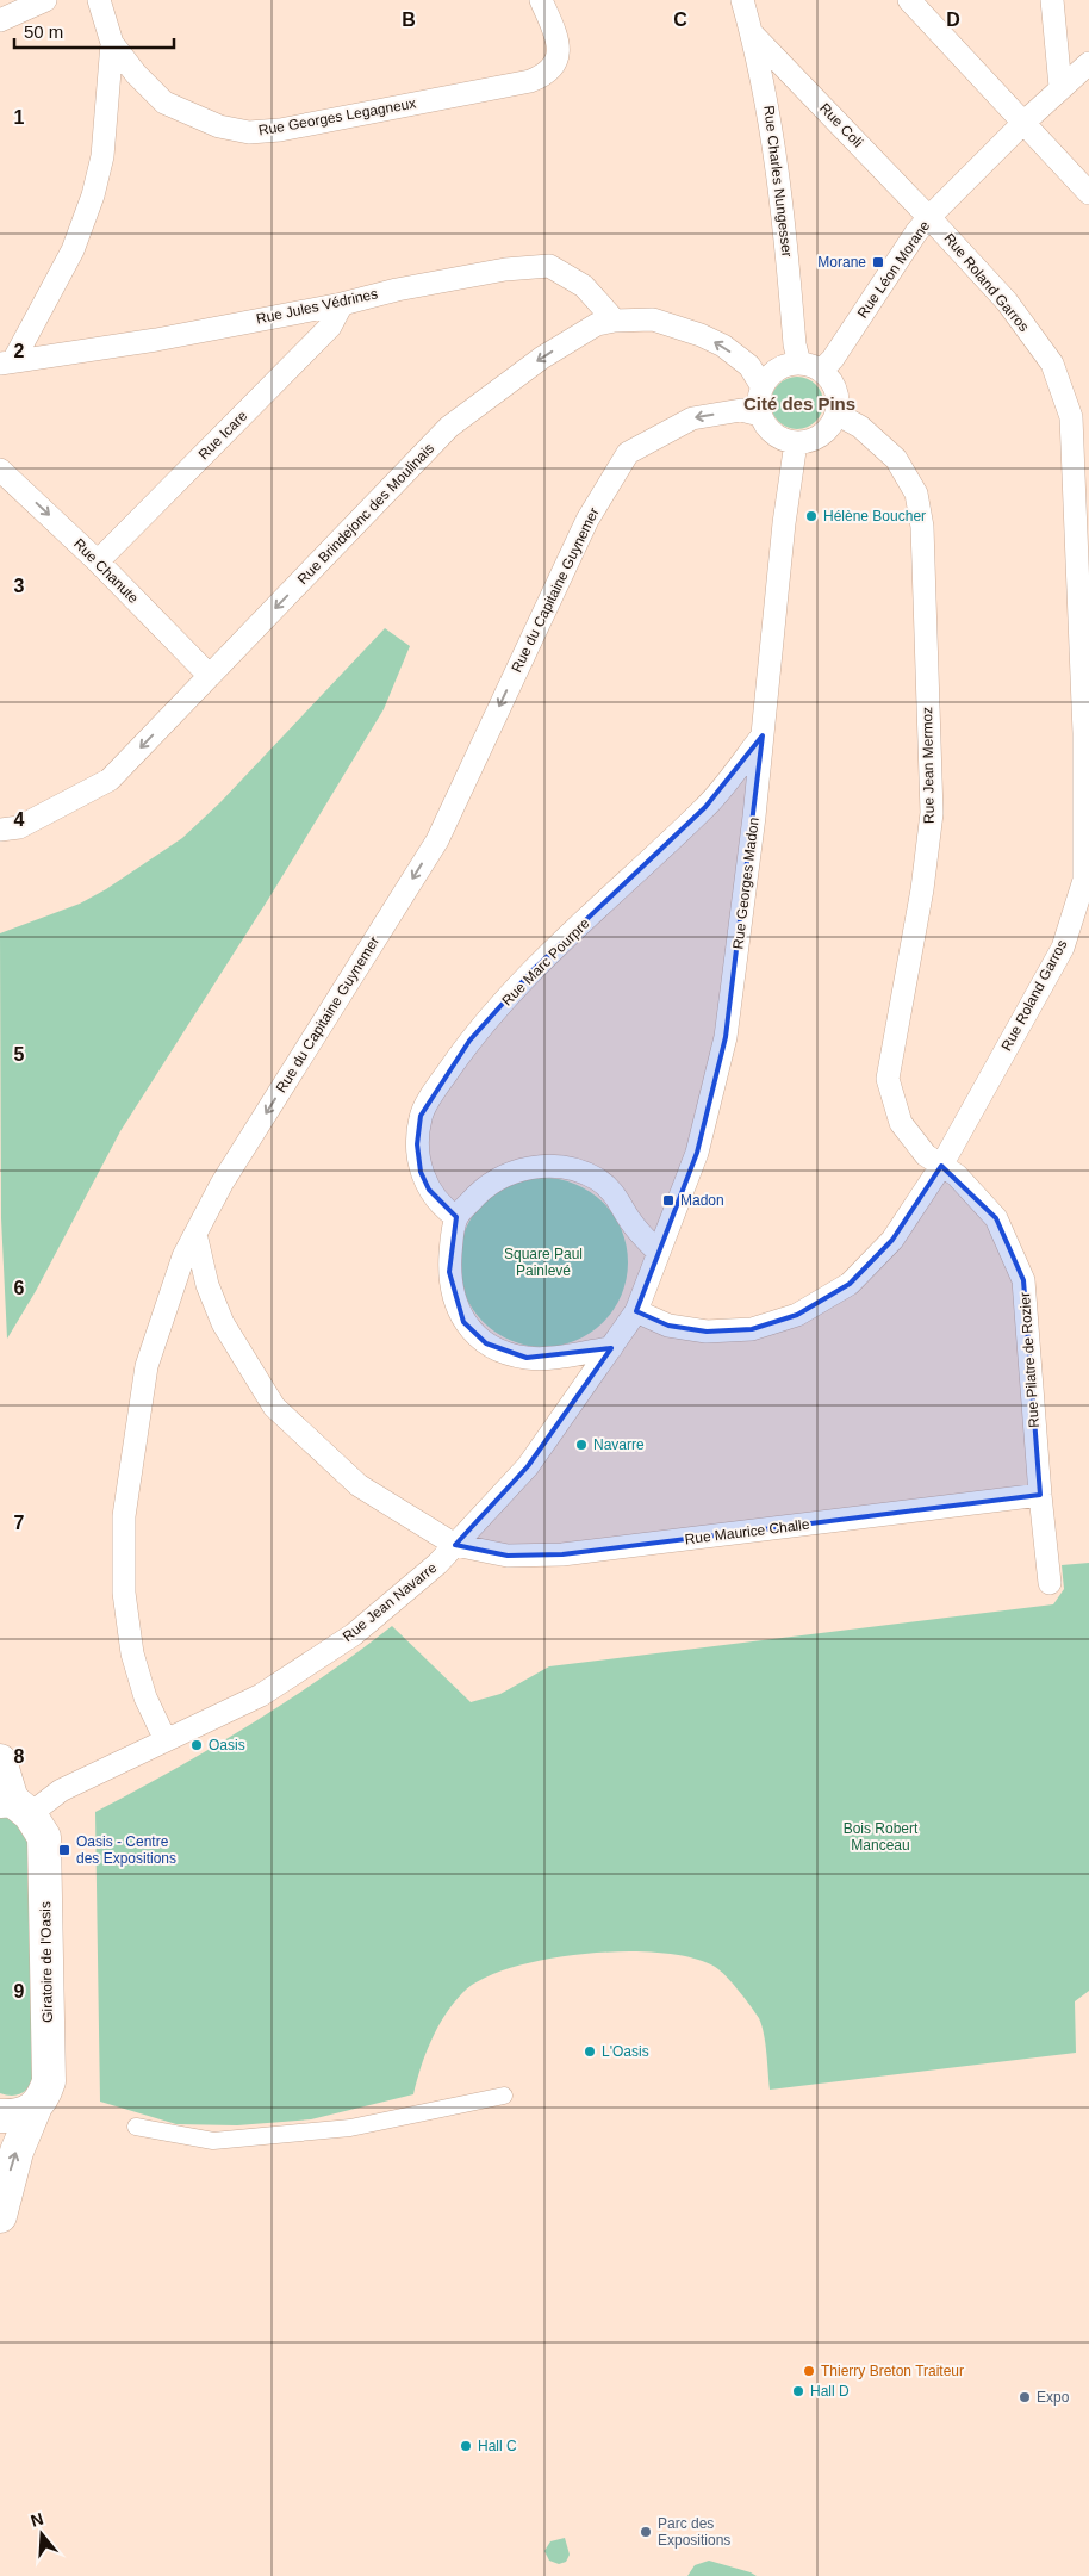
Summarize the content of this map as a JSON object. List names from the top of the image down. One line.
{"streets":{"main road":["Giratoire de l'Oasis"],"street":["Rue Georges Legagneux","Rue Coli","Rue Charles Nungesser","Rue Léon Morane","Rue Roland Garros","Rue Jules Védrines","Rue Icare","Rue Brindejonc des Moulinais","Rue Chanute","Rue du Capitaine Guynemer","Rue Jean Mermoz","Rue Georges Madon","Rue Marc Pourpre","Rue Pilatre de Rozier","Rue Maurice Challe","Rue Jean Navarre"]},"crossings":[["Rue Coli","Rue Charles Nungesser"],["Rue Coli","Rue Léon Morane"],["Rue Coli","Rue Roland Garros"],["Rue Charles Nungesser","Rue Léon Morane"],["Rue Charles Nungesser","Rue Brindejonc des Moulinais"],["Rue Charles Nungesser","Rue du Capitaine Guynemer"],["Rue Charles Nungesser","Rue Jean Mermoz"],["Rue Charles Nungesser","Rue Georges Madon"],["Rue Léon Morane","Rue Roland Garros"],["Rue Léon Morane","Rue Brindejonc des Moulinais"],["Rue Léon Morane","Rue du Capitaine Guynemer"],["Rue Léon Morane","Rue Jean Mermoz"],["Rue Léon Morane","Rue Georges Madon"],["Rue Roland Garros","Rue Jean Mermoz"],["Rue Roland Garros","Rue Georges Madon"],["Rue Roland Garros","Rue Marc Pourpre"],["Rue Roland Garros","Rue Pilatre de Rozier"],["Rue Roland Garros","Rue Jean Navarre"],["Rue Jules Védrines","Rue Icare"],["Rue Jules Védrines","Rue Brindejonc des Moulinais"],["Rue Icare","Rue Chanute"],["Rue Brindejonc des Moulinais","Rue Chanute"],["Rue Brindejonc des Moulinais","Rue du Capitaine Guynemer"],["Rue Brindejonc des Moulinais","Rue Jean Mermoz"],["Rue Brindejonc des Moulinais","Rue Georges Madon"],["Rue du Capitaine Guynemer","Rue Jean Mermoz"],["Rue du Capitaine Guynemer","Rue Georges Madon"],["Rue du Capitaine Guynemer","Rue Jean Navarre"],["Rue Jean Mermoz","Rue Georges Madon"],["Rue Jean Mermoz","Rue Pilatre de Rozier"],["Rue Georges Madon","Rue Marc Pourpre"],["Rue Georges Madon","Rue Jean Navarre"],["Rue Marc Pourpre","Rue Jean Navarre"],["Rue Pilatre de Rozier","Rue Maurice Challe"],["Rue Maurice Challe","Rue Jean Navarre"],["Rue Jean Navarre","Giratoire de l'Oasis"]],"one_way":["Rue Brindejonc des Moulinais","Rue Chanute","Rue du Capitaine Guynemer"],"districts":["Cité des Pins"],"parks":["Square Paul Painlevé","Bois Robert Manceau"],"places":{"transit":["Morane","Madon","Oasis - Centre des Expositions"],"other":["Hélène Boucher","Navarre","Oasis","L'Oasis","Thierry Breton Traiteur","Hall D","Expo","Hall C","Parc des Expositions"]},"scale_bar":"50 m","north":"top","grid":{"columns":["B","C","D"],"rows":["1","2","3","4","5","6","7","8","9"]}}
